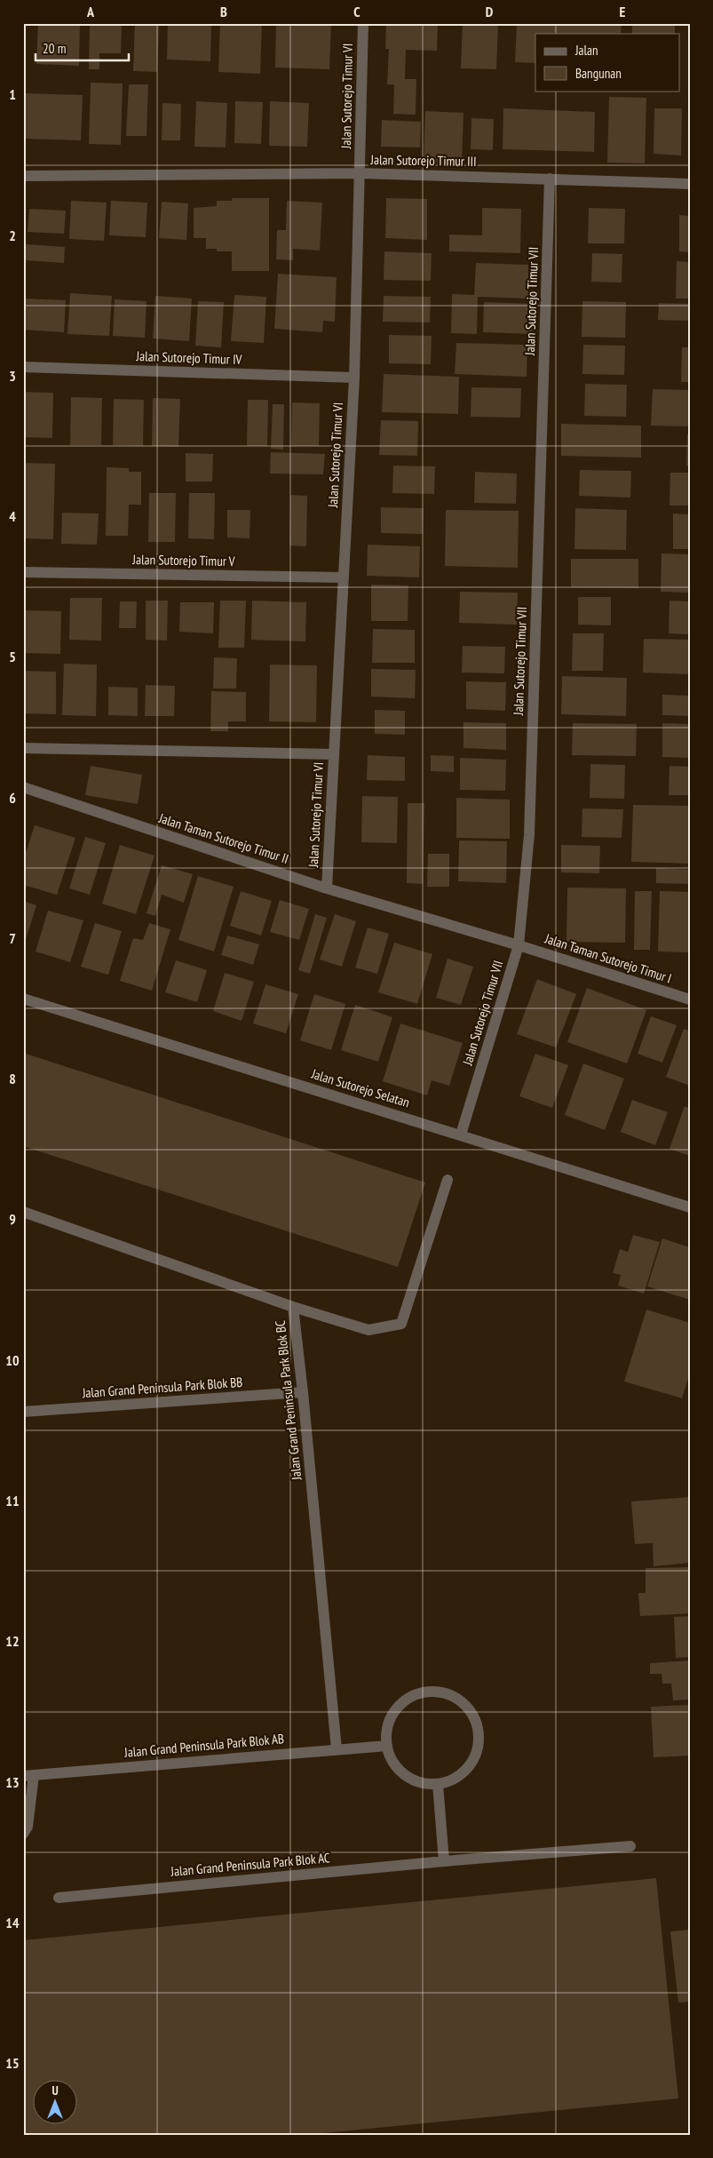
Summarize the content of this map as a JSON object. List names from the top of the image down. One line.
{"streets":{"street":["Jalan Sutorejo Timur VI","Jalan Sutorejo Timur III","Jalan Sutorejo Timur VII","Jalan Sutorejo Timur IV","Jalan Sutorejo Timur V","Jalan Taman Sutorejo Timur II","Jalan Taman Sutorejo Timur I","Jalan Sutorejo Selatan","Jalan Grand Peninsula Park Blok BB","Jalan Grand Peninsula Park Blok BC","Jalan Grand Peninsula Park Blok AB","Jalan Grand Peninsula Park Blok AC"]},"crossings":[["Jalan Sutorejo Timur VI","Jalan Sutorejo Timur III"],["Jalan Sutorejo Timur VI","Jalan Sutorejo Timur IV"],["Jalan Sutorejo Timur VI","Jalan Sutorejo Timur V"],["Jalan Sutorejo Timur VI","Jalan Taman Sutorejo Timur II"],["Jalan Sutorejo Timur III","Jalan Sutorejo Timur VII"],["Jalan Sutorejo Timur VII","Jalan Taman Sutorejo Timur II"],["Jalan Sutorejo Timur VII","Jalan Taman Sutorejo Timur I"],["Jalan Sutorejo Timur VII","Jalan Sutorejo Selatan"],["Jalan Taman Sutorejo Timur II","Jalan Taman Sutorejo Timur I"],["Jalan Grand Peninsula Park Blok BB","Jalan Grand Peninsula Park Blok BC"],["Jalan Grand Peninsula Park Blok BC","Jalan Grand Peninsula Park Blok AB"]],"legend":["Jalan","Bangunan"],"scale_bar":"20 m","north":"top","grid":{"columns":["A","B","C","D","E"],"rows":["1","2","3","4","5","6","7","8","9","10","11","12","13","14","15"]}}
